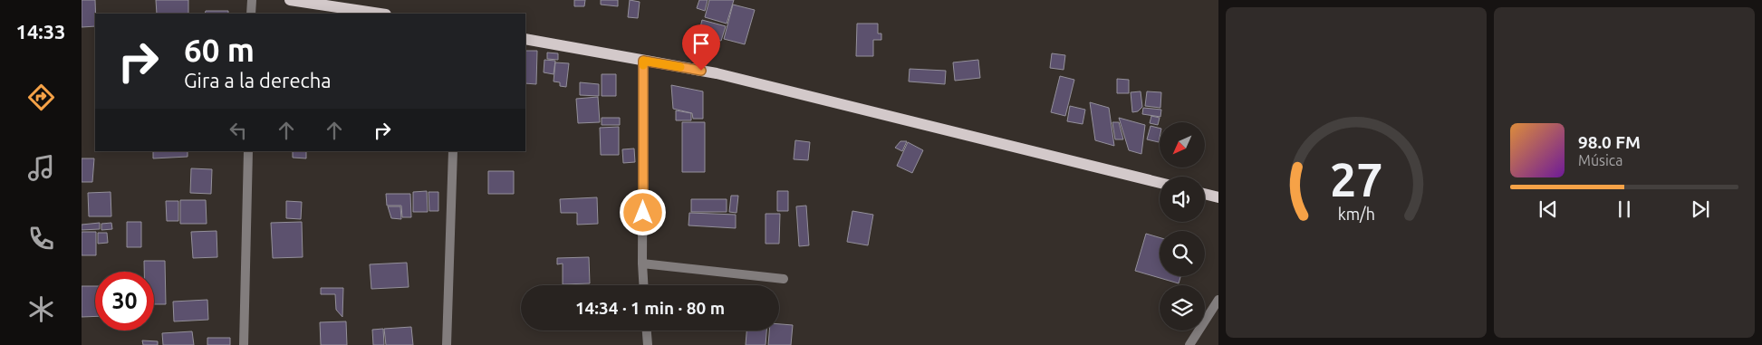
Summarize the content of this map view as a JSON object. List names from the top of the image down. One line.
{"north":"bottom left","page":{"tabs":"14:33","turn":["60 m","Gira a la derecha"],"song":["98.0 FM","Música"],"limit":"30","trip":"14:34 · 1 min · 80 m","gauge":["27","km/h"]}}
